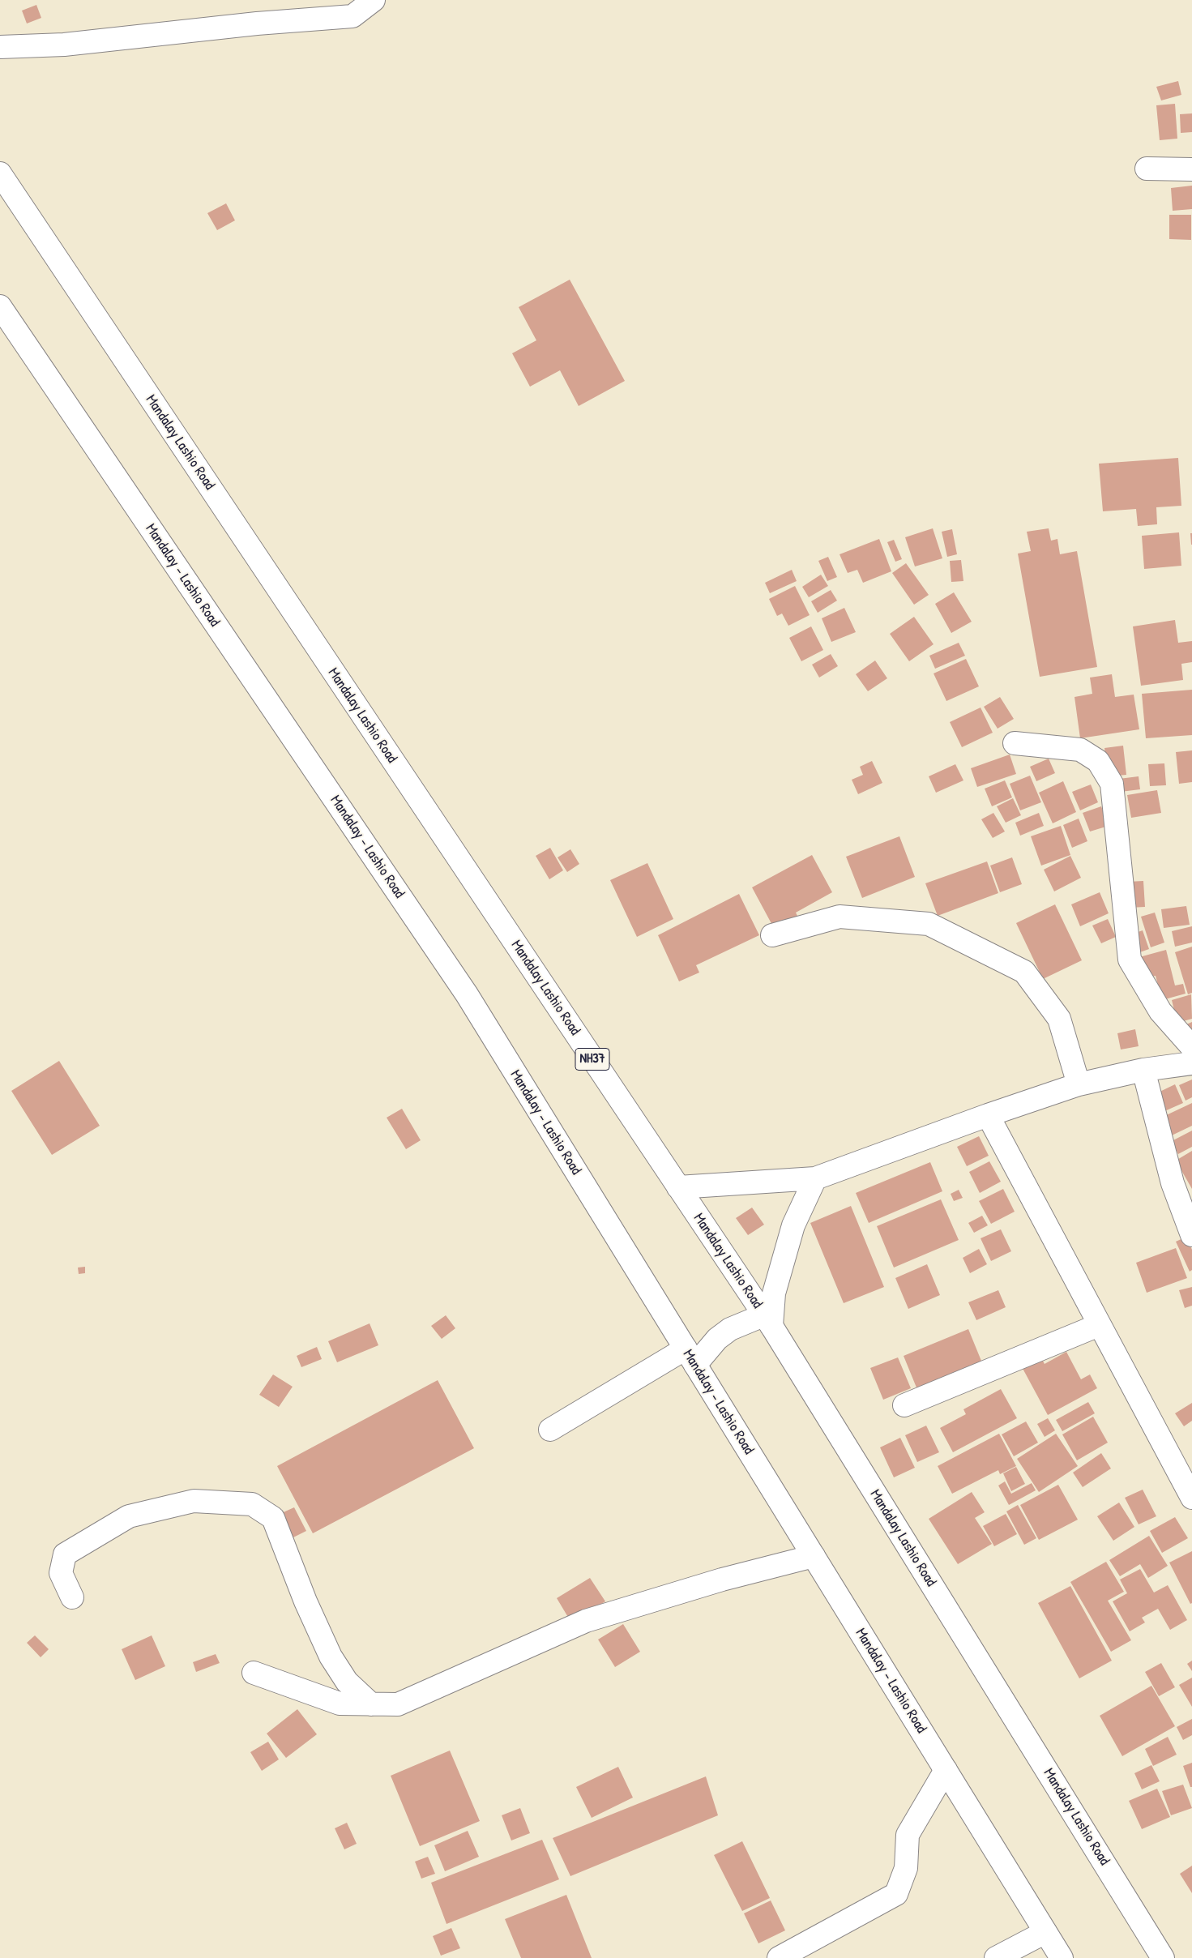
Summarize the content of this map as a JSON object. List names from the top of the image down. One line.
{"streets":{"main road":["Mandalay Lashio Road","Mandalay - Lashio Road","NH37"]}}
